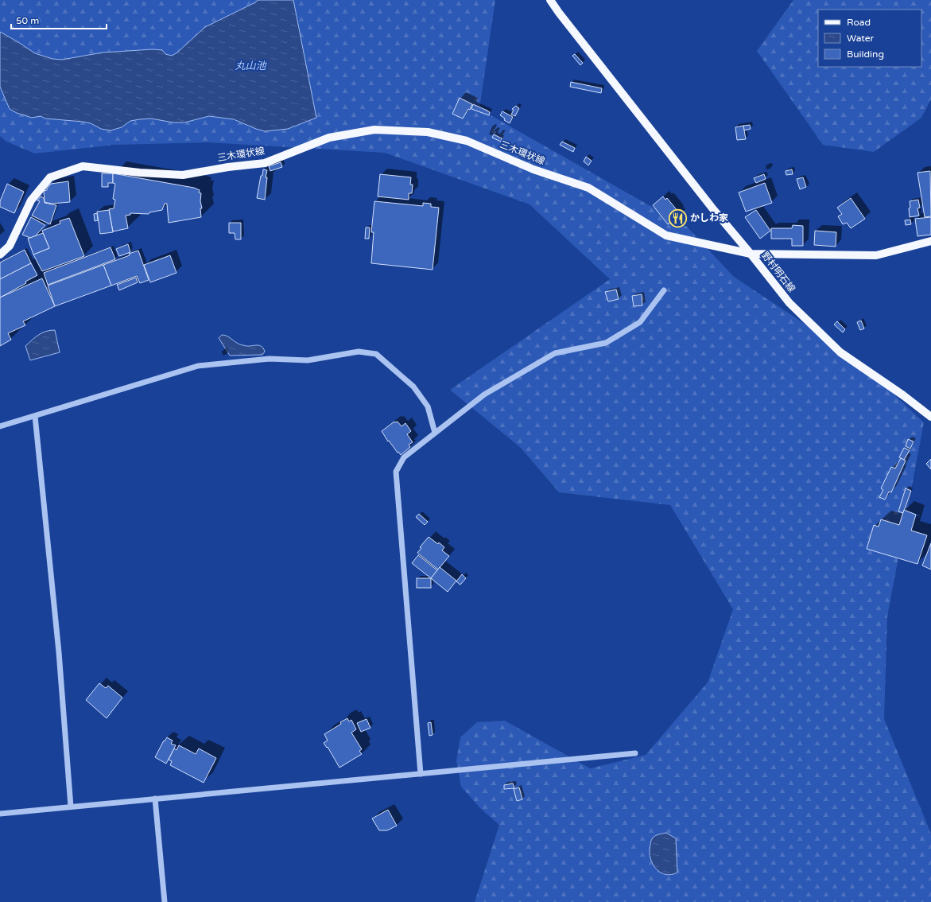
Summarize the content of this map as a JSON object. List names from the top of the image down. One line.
{"streets":{"main road":["三木環状線","野村明石線"]},"crossings":[["三木環状線","野村明石線"]],"water":["丸山池"],"places":{"restaurant":["かしわ家"]},"legend":["Road","Water","Building"],"scale_bar":"50 m"}
